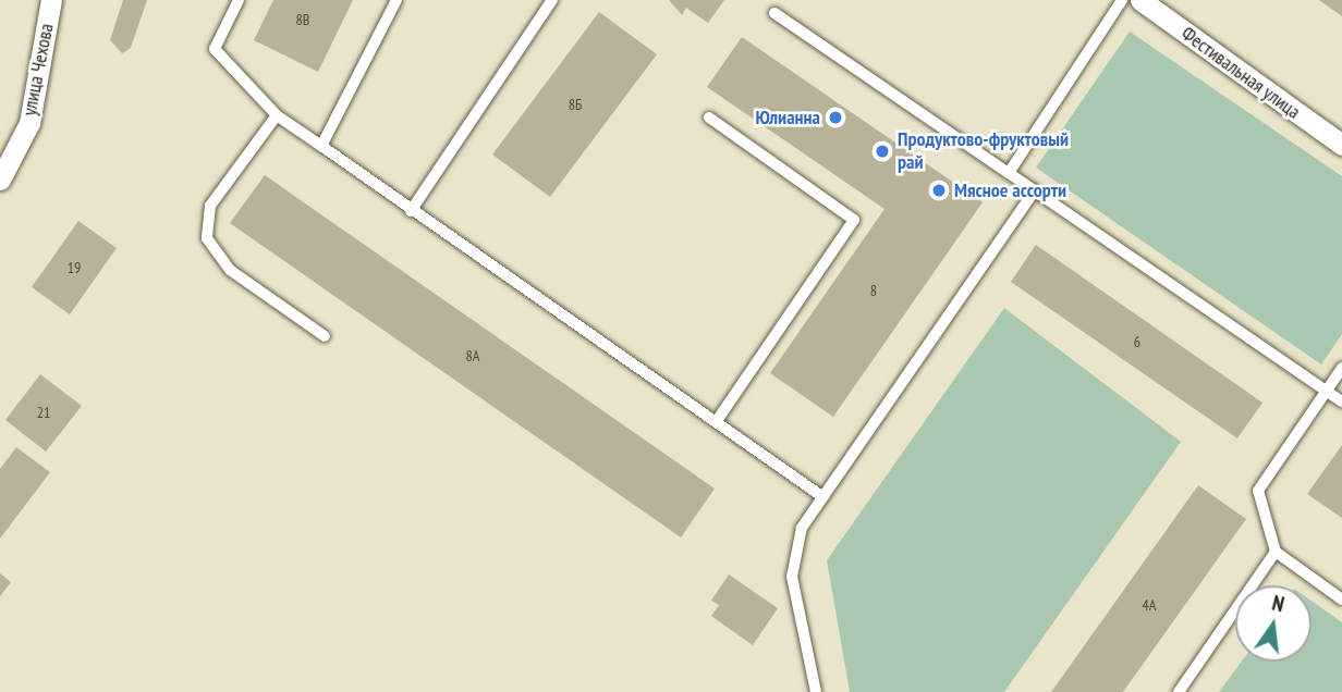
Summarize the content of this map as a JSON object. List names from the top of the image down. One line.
{"streets":{"street":["улица Чехова","Фестивальная улица"]},"places":["Юлианна","Продуктово-фруктовый рай","Мясное ассорти"],"house_numbers":["8В","8Б","19","8","6","8А","21","4А"],"north":"top"}
